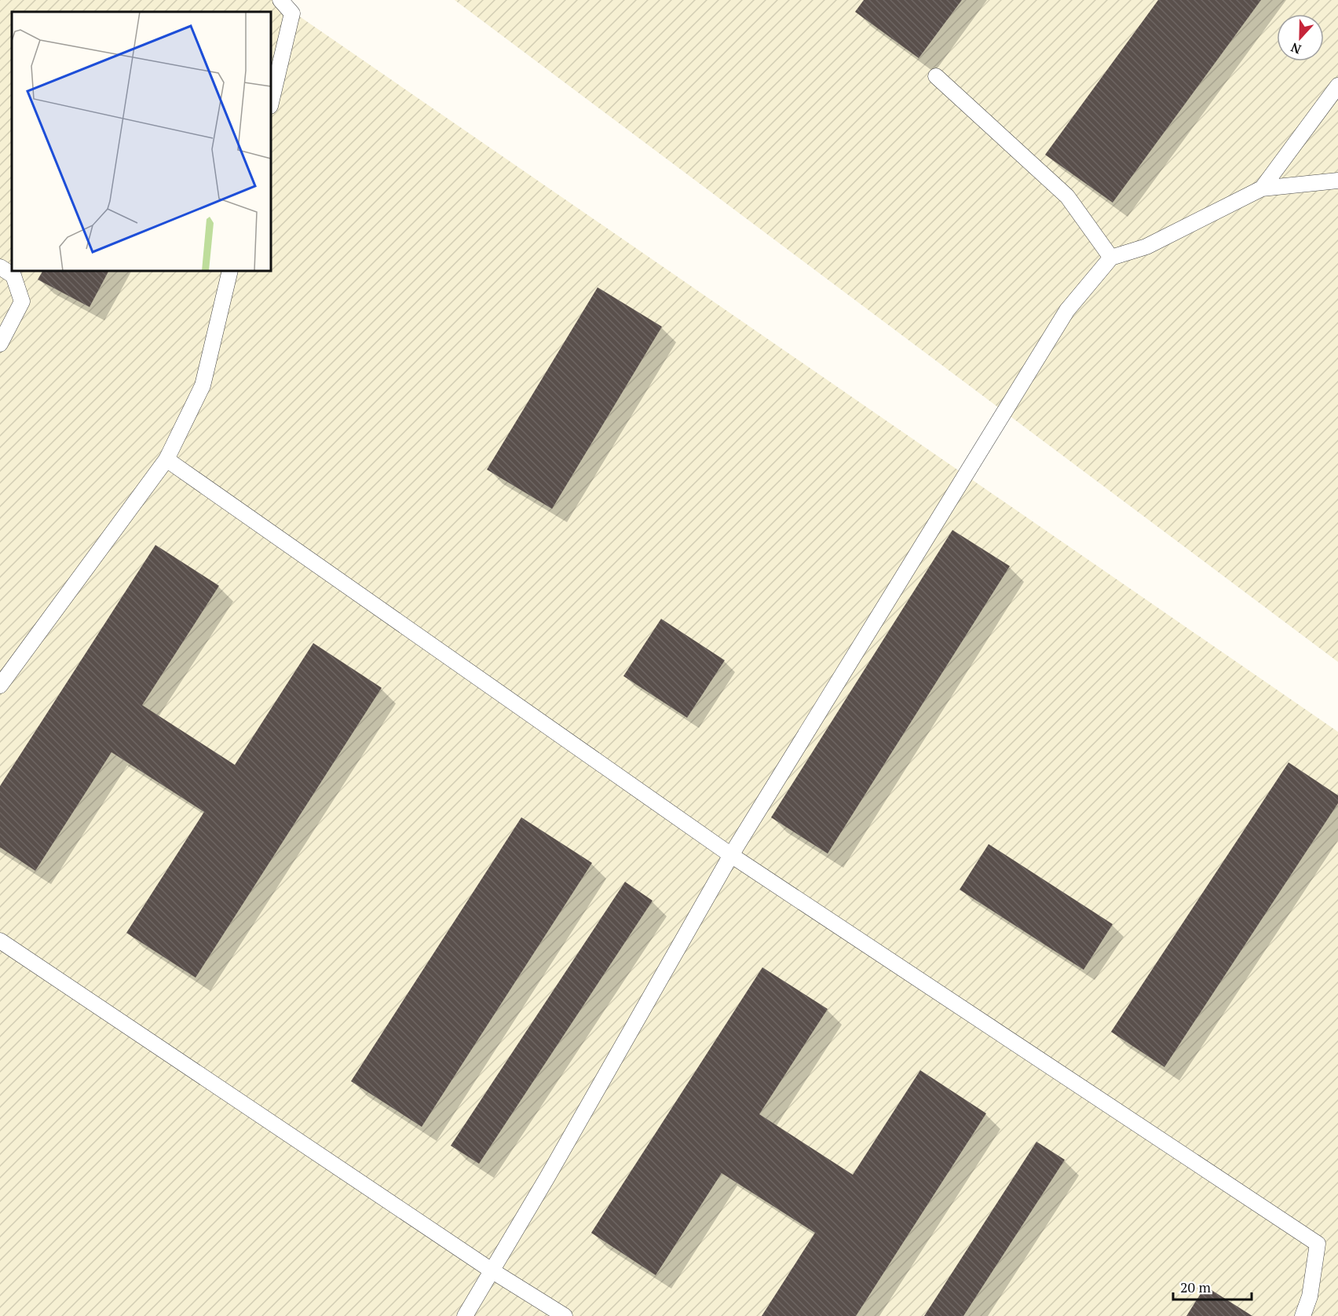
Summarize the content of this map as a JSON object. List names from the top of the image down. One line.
{"scale_bar":"20 m","north":"bottom"}
